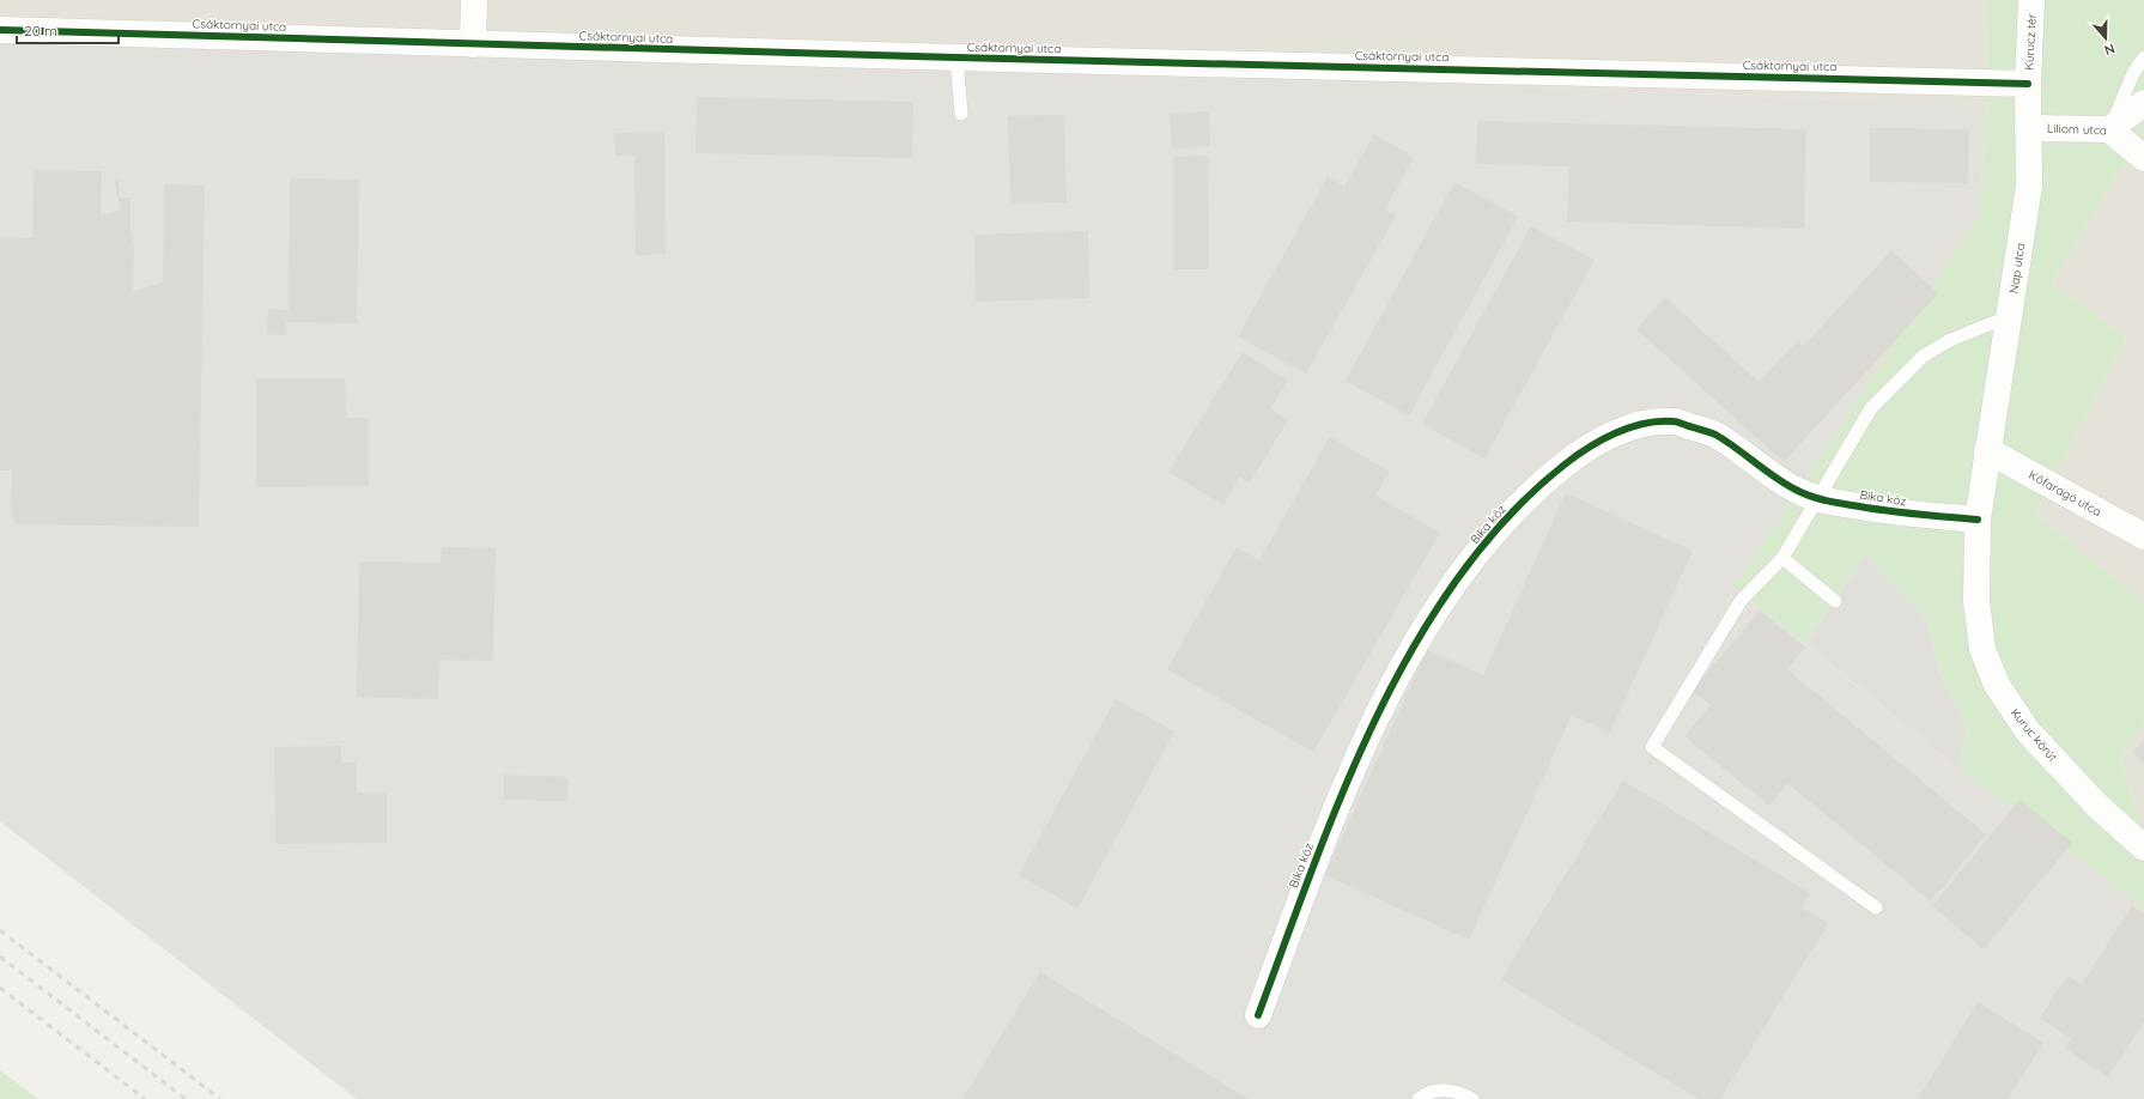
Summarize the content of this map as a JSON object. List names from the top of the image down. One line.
{"streets":{"street":["Csáktornyai utca","Kurucz tér","Liliom utca","Nap utca","Kőfaragó utca","Bika köz","Kuruc körút"]},"crossings":[["Csáktornyai utca","Kurucz tér"],["Csáktornyai utca","Nap utca"],["Kurucz tér","Nap utca"],["Liliom utca","Nap utca"],["Nap utca","Kőfaragó utca"],["Nap utca","Kuruc körút"],["Kőfaragó utca","Kuruc körút"],["Bika köz","Kuruc körút"]],"scale_bar":"20 m","north":"bottom"}
